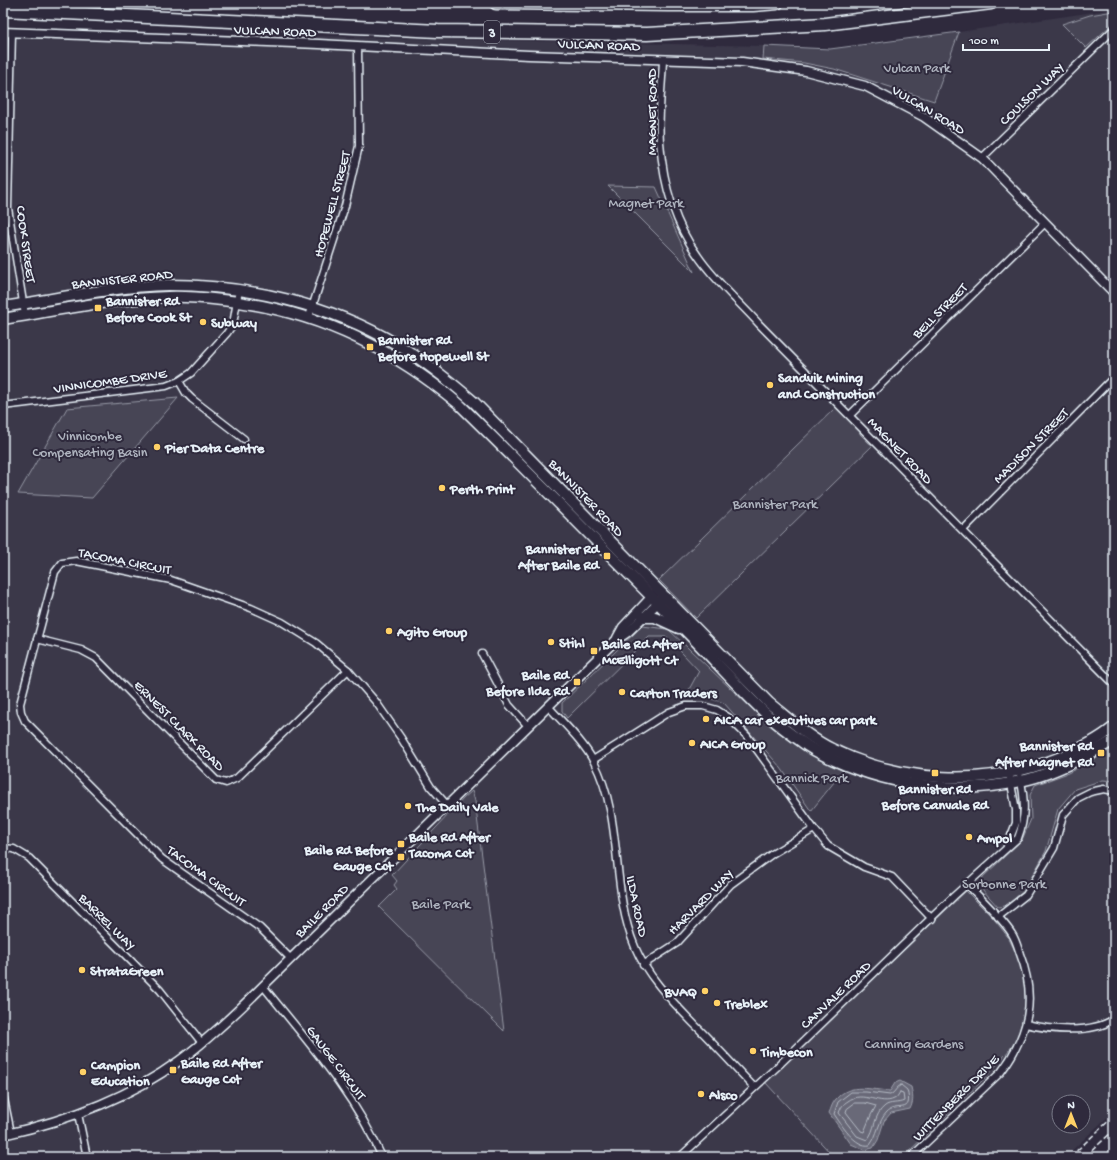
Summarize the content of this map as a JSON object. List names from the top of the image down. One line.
{"streets":{"highway":["3"],"main road":["BANNISTER ROAD"],"street":["VULCAN ROAD","COULSON WAY","MAGNET ROAD","HOPEWELL STREET","COOK STREET","BELL STREET","VINNICOMBE DRIVE","MADISON STREET","TACOMA CIRCUIT","ERNEST CLARK ROAD","HARVARD WAY","ILDA ROAD","BAILE ROAD","BARREL WAY","CANVALE ROAD","GAUGE CIRCUIT","WITTENBERG DRIVE"]},"crossings":[["VULCAN ROAD","COULSON WAY"],["VULCAN ROAD","MAGNET ROAD"],["VULCAN ROAD","HOPEWELL STREET"],["VULCAN ROAD","COOK STREET"],["VULCAN ROAD","BELL STREET"],["MAGNET ROAD","BELL STREET"],["MAGNET ROAD","MADISON STREET"],["HOPEWELL STREET","BANNISTER ROAD"],["COOK STREET","BANNISTER ROAD"],["BANNISTER ROAD","VINNICOMBE DRIVE"],["BANNISTER ROAD","BAILE ROAD"],["BANNISTER ROAD","CANVALE ROAD"],["TACOMA CIRCUIT","ERNEST CLARK ROAD"],["TACOMA CIRCUIT","BAILE ROAD"],["HARVARD WAY","ILDA ROAD"],["ILDA ROAD","BAILE ROAD"],["ILDA ROAD","CANVALE ROAD"],["BAILE ROAD","BARREL WAY"],["BAILE ROAD","GAUGE CIRCUIT"],["CANVALE ROAD","WITTENBERG DRIVE"]],"parks":["Vulcan Park","Magnet Park","Vinnicombe Compensating Basin","Bannister Park","Bannick Park","Sorbonne Park","Baile Park","Canning Gardens"],"places":{"transit":["Bannister Rd Before Cook St","Bannister Rd Before Hopewell St","Bannister Rd After Baile Rd","Baile Rd After McElligott Ct","Baile Rd Before Ilda Rd","Bannister Rd After Magnet Rd","Bannister Rd Before Canvale Rd","Baile Rd After Tacoma Cct","Baile Rd Before Gauge Cct","Baile Rd After Gauge Cct"],"other":["Subway","Sandvik Mining and Construction","Pier Data Centre","Perth Print","Agito Group","Stihl","Carton Traders","AICA car executives car park","AICA Group","The Daily Vale","Ampol","StrataGreen","BVAQ","Treblex","Timbecon","Campion Education","Alsco"]},"scale_bar":"100 m","north":"top"}
